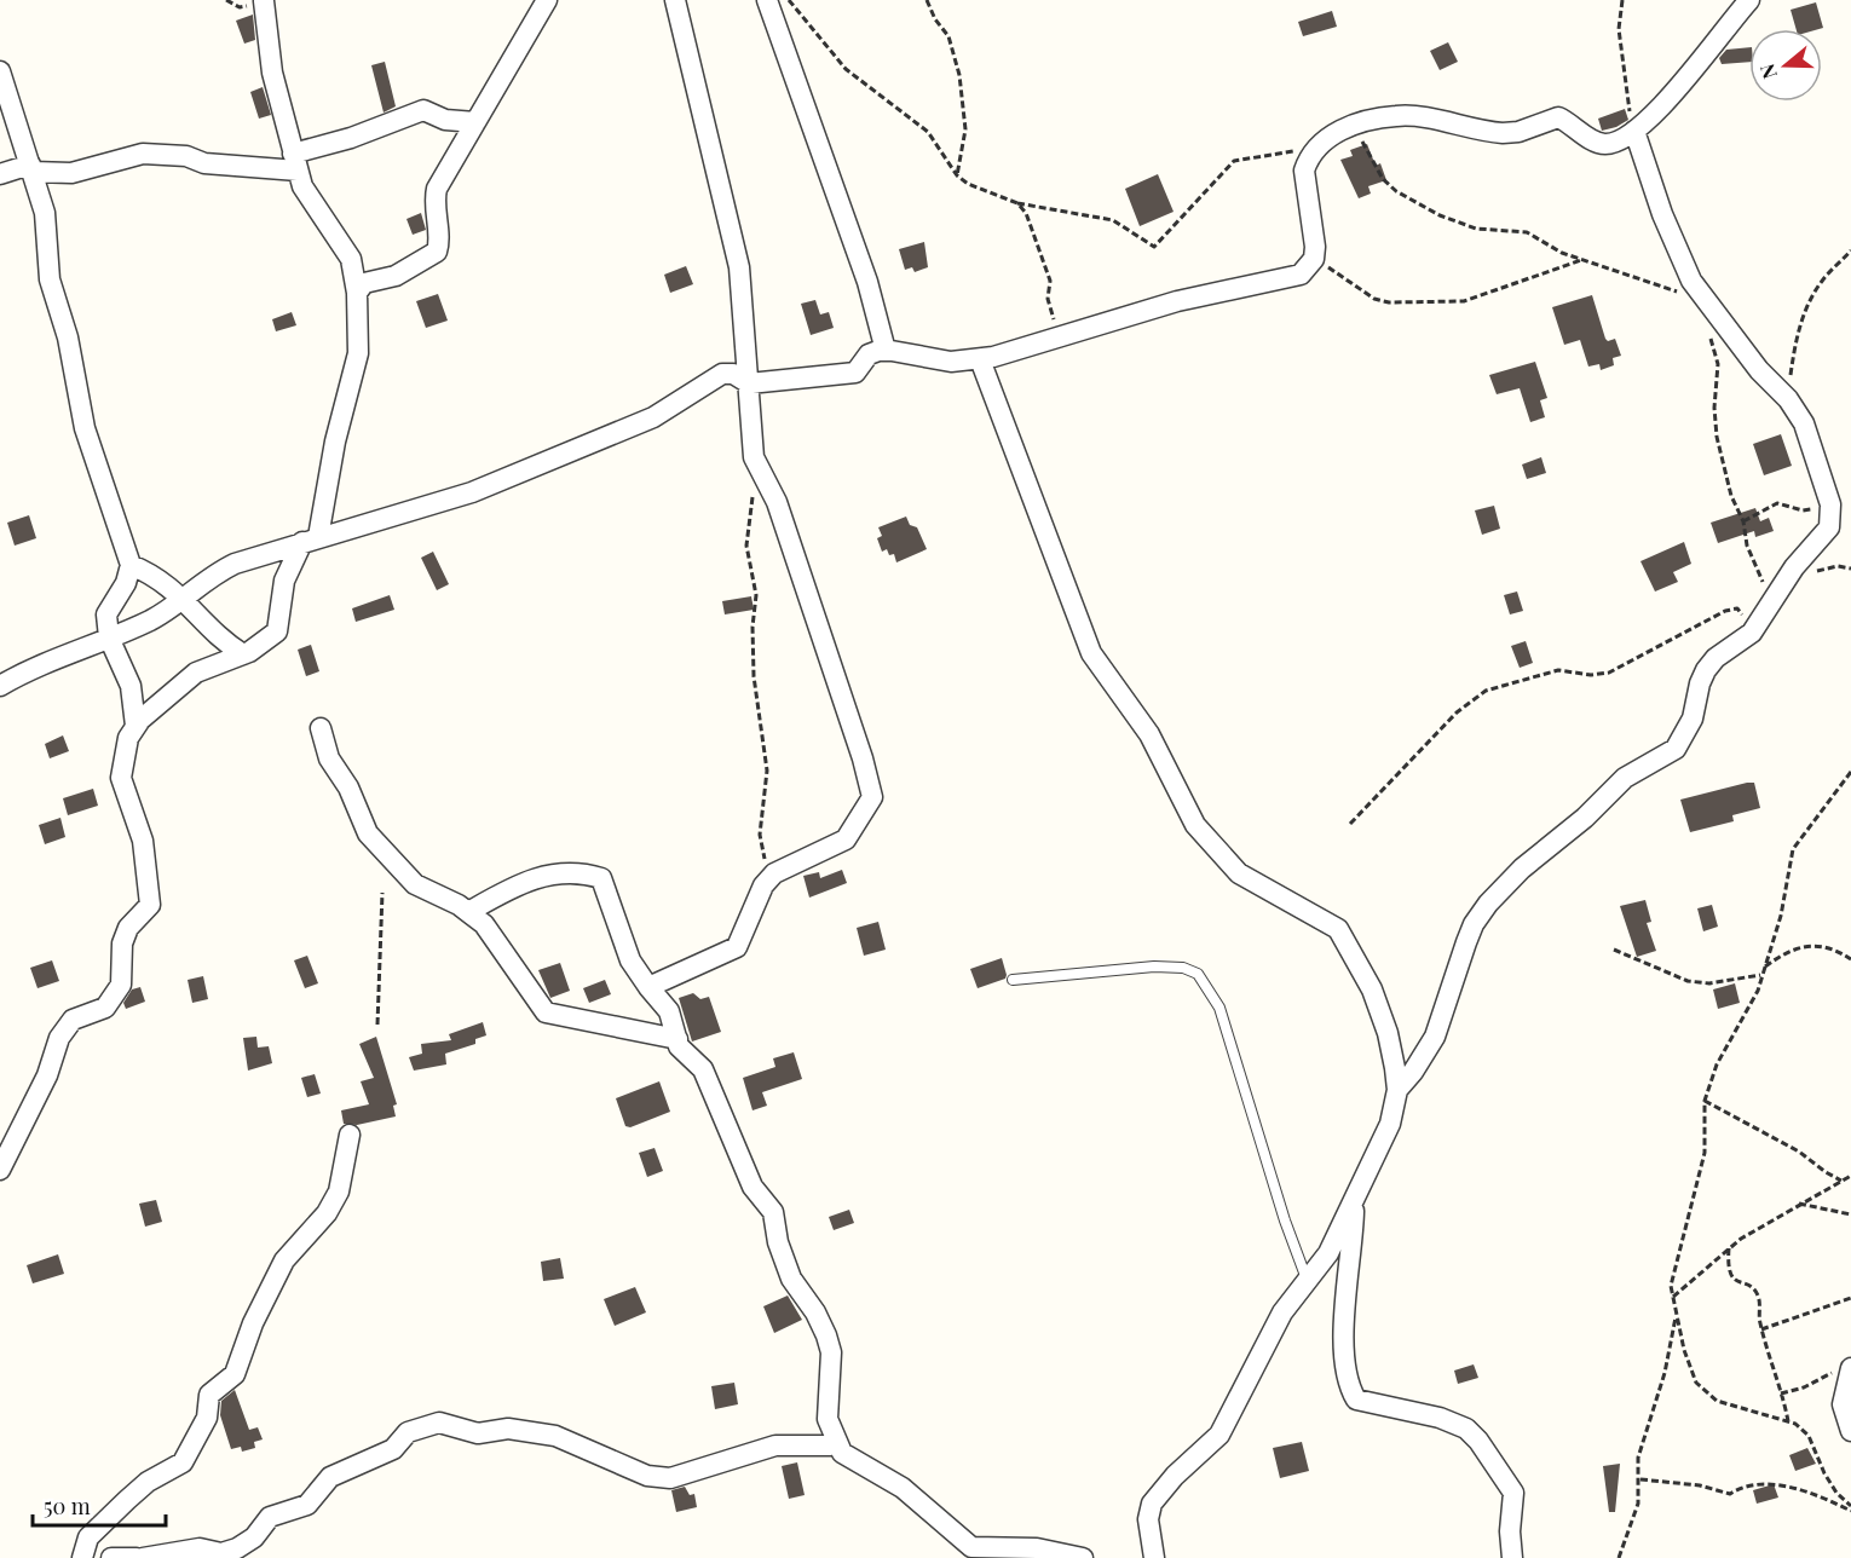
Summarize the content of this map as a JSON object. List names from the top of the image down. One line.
{"scale_bar":"50 m","north":"left"}
